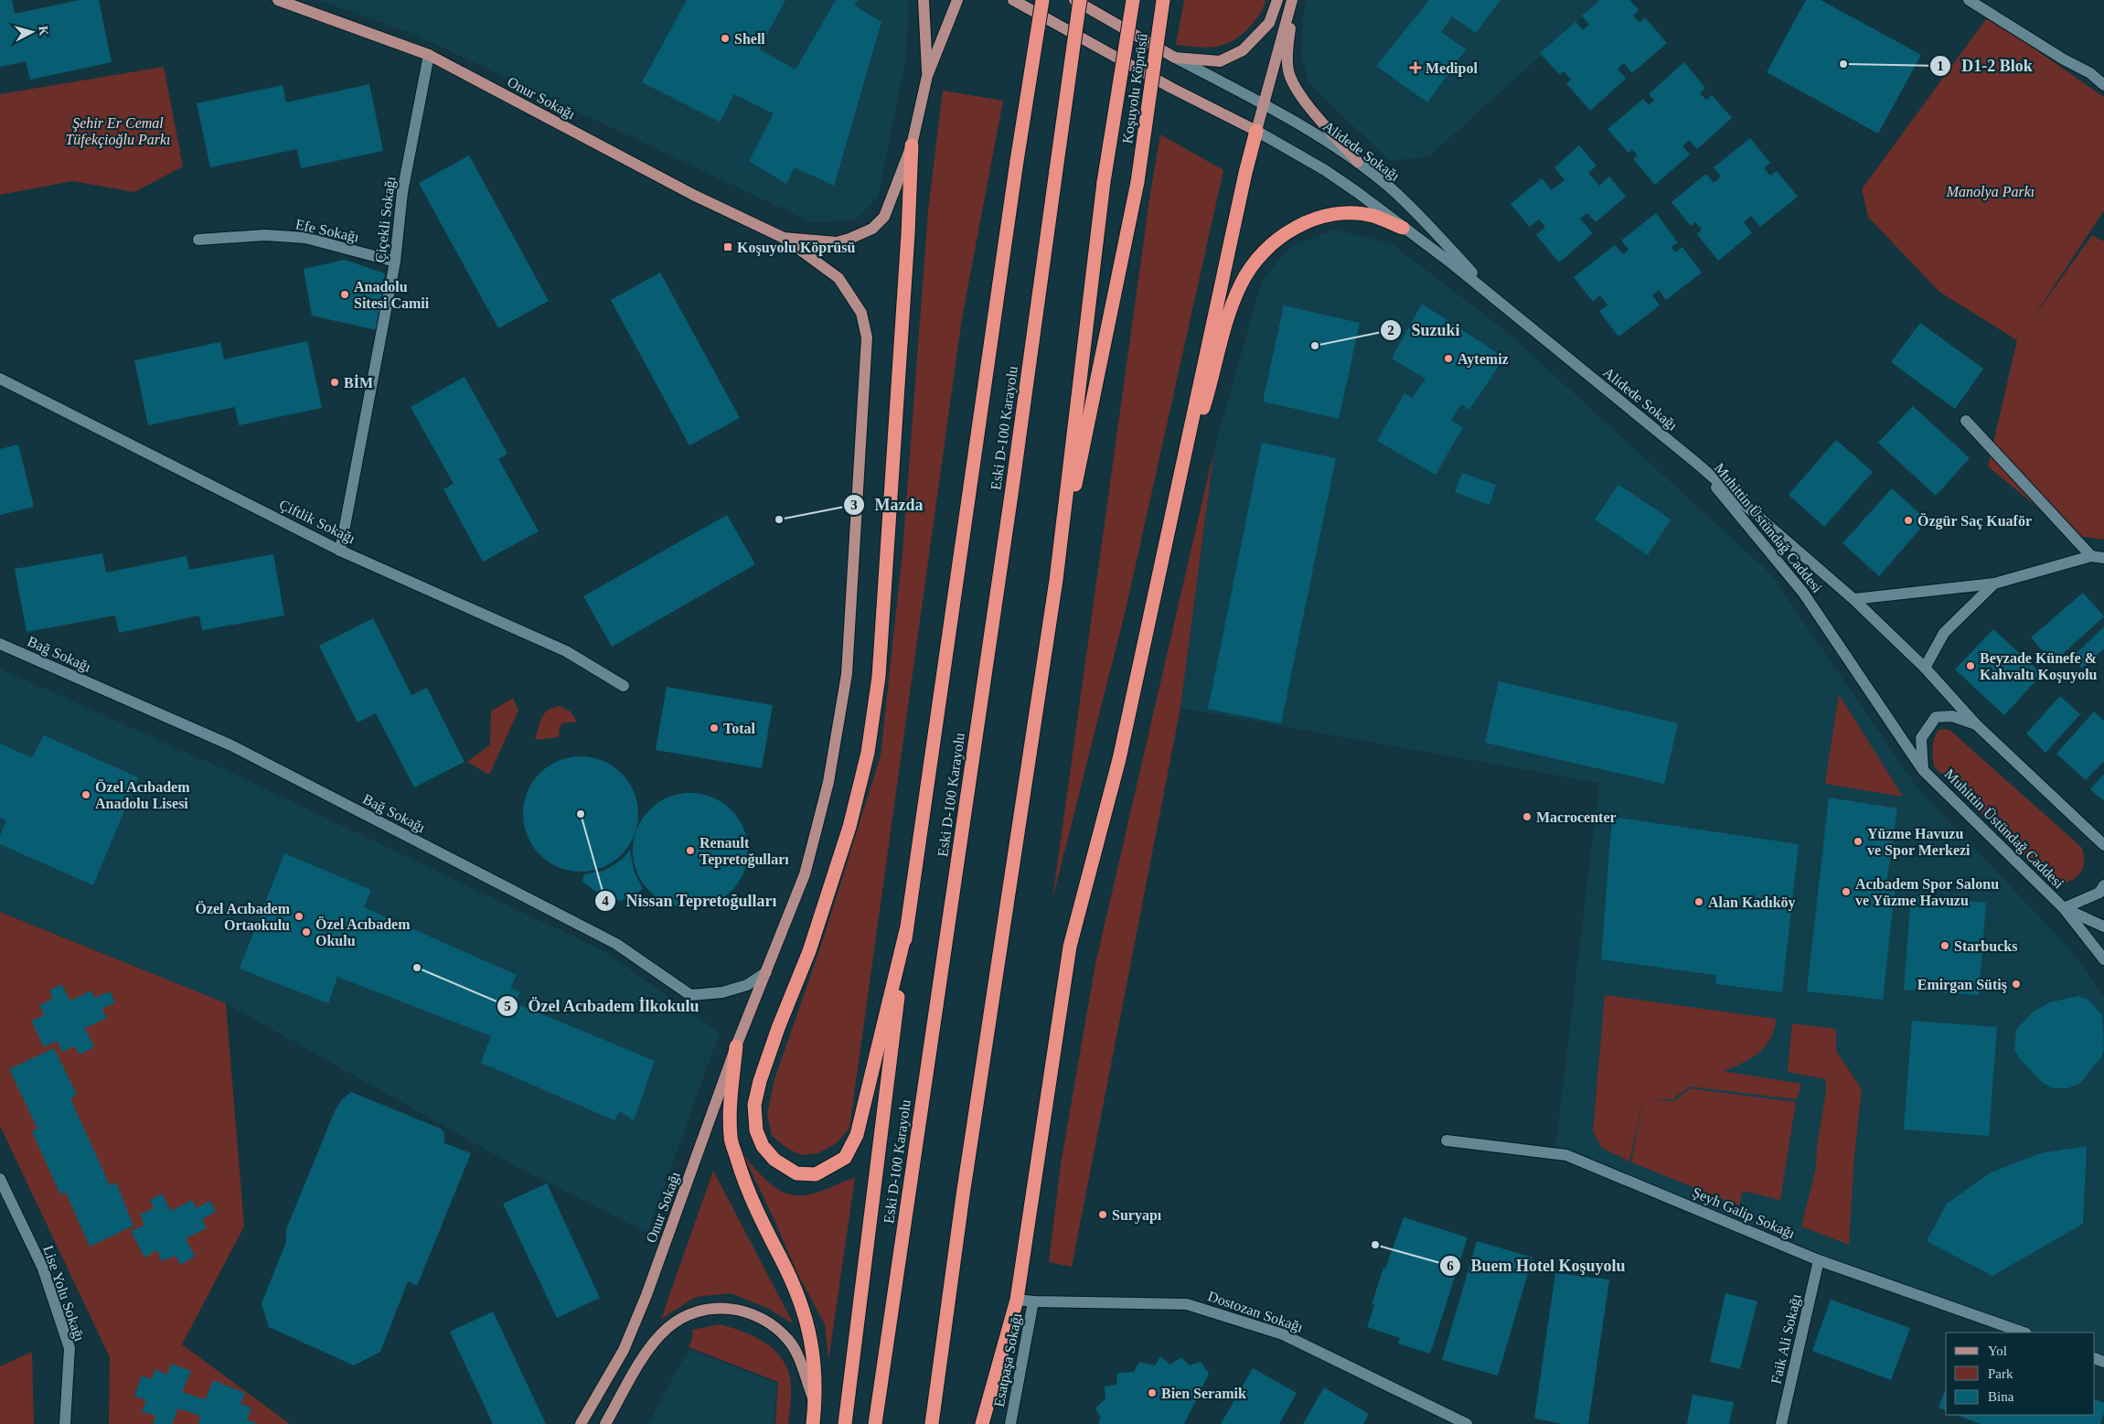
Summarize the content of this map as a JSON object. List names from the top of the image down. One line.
{"streets":{"highway":["Koşuyolu Köprüsü","Eski D-100 Karayolu"],"main road":["Onur Sokağı"],"street":["Alidede Sokağı","Çiçekli Sokağı","Efe Sokağı","Çiftlik Sokağı","Muhittin Üstündağ Caddesi","Bağ Sokağı","Şeyh Galip Sokağı","Lise Yolu Sokağı","Dostozan Sokağı","Faik Ali Sokağı","Esatpaşa Sokağı"]},"crossings":[["Onur Sokağı","Çiçekli Sokağı"],["Onur Sokağı","Bağ Sokağı"],["Alidede Sokağı","Muhittin Üstündağ Caddesi"],["Çiçekli Sokağı","Efe Sokağı"],["Çiçekli Sokağı","Çiftlik Sokağı"],["Şeyh Galip Sokağı","Faik Ali Sokağı"],["Dostozan Sokağı","Esatpaşa Sokağı"]],"parks":["Şehir Er Cemal Tüfekçioğlu Parkı","Manolya Parkı"],"places":{"other":["Shell","D1-2 Blok","Anadolu Sitesi Camii","Suzuki","Aytemiz","BİM","Mazda","Özgür Saç Kuaför","Beyzade Künefe & Kahvaltı Koşuyolu","Total","Özel Acıbadem Anadolu Lisesi","Nissan Tepretoğulları","Macrocenter","Yüzme Havuzu ve Spor Merkezi","Renault Tepretoğulları","Acıbadem Spor Salonu ve Yüzme Havuzu","Alan Kadıköy","Özel Acıbadem Ortaokulu","Özel Acıbadem Okulu","Starbucks","Özel Acıbadem İlkokulu","Emirgan Sütiş","Suryapı","Buem Hotel Koşuyolu","Bien Seramik"],"health":["Medipol"],"transit":["Koşuyolu Köprüsü"]},"legend":["Yol","Park","Bina"],"north":"right"}
